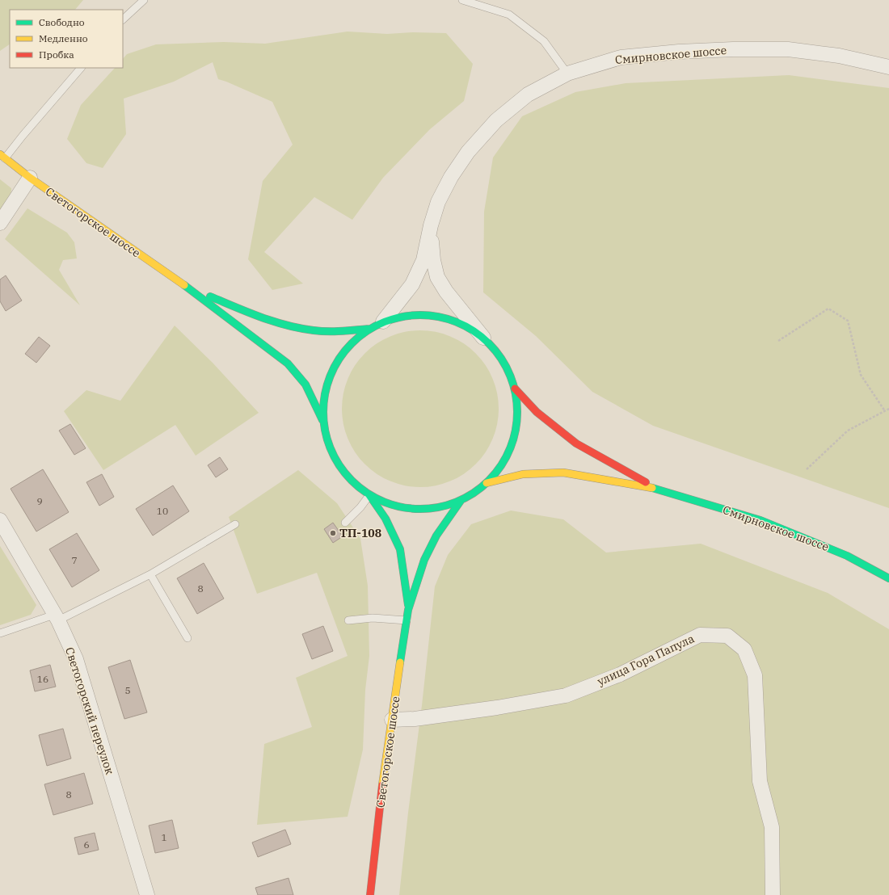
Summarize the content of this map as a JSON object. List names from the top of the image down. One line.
{"streets":{"main road":["Смирновское шоссе","Светогорское шоссе"],"street":["улица Гора Папула","Светогорский переулок"]},"crossings":[["Светогорское шоссе","улица Гора Папула"]],"places":["ТП-108"],"house_numbers":["9","10","7","8","16","5","8","1","6"],"legend":["Свободно","Медленно","Пробка"]}
